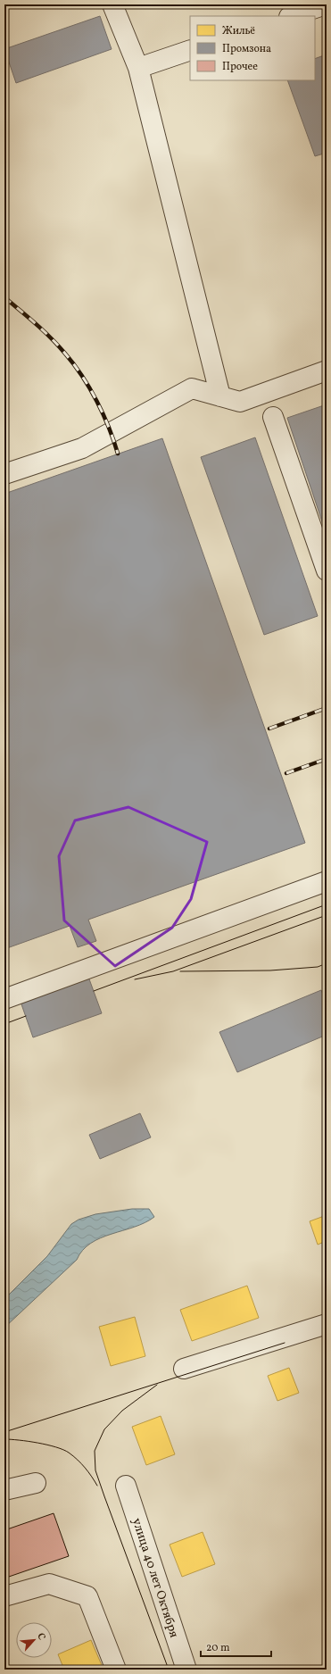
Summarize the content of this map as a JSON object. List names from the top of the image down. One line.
{"streets":{"street":["улица 40 лет Октября"]},"legend":["Жильё","Промзона","Прочее"],"scale_bar":"20 m","north":"top right"}
